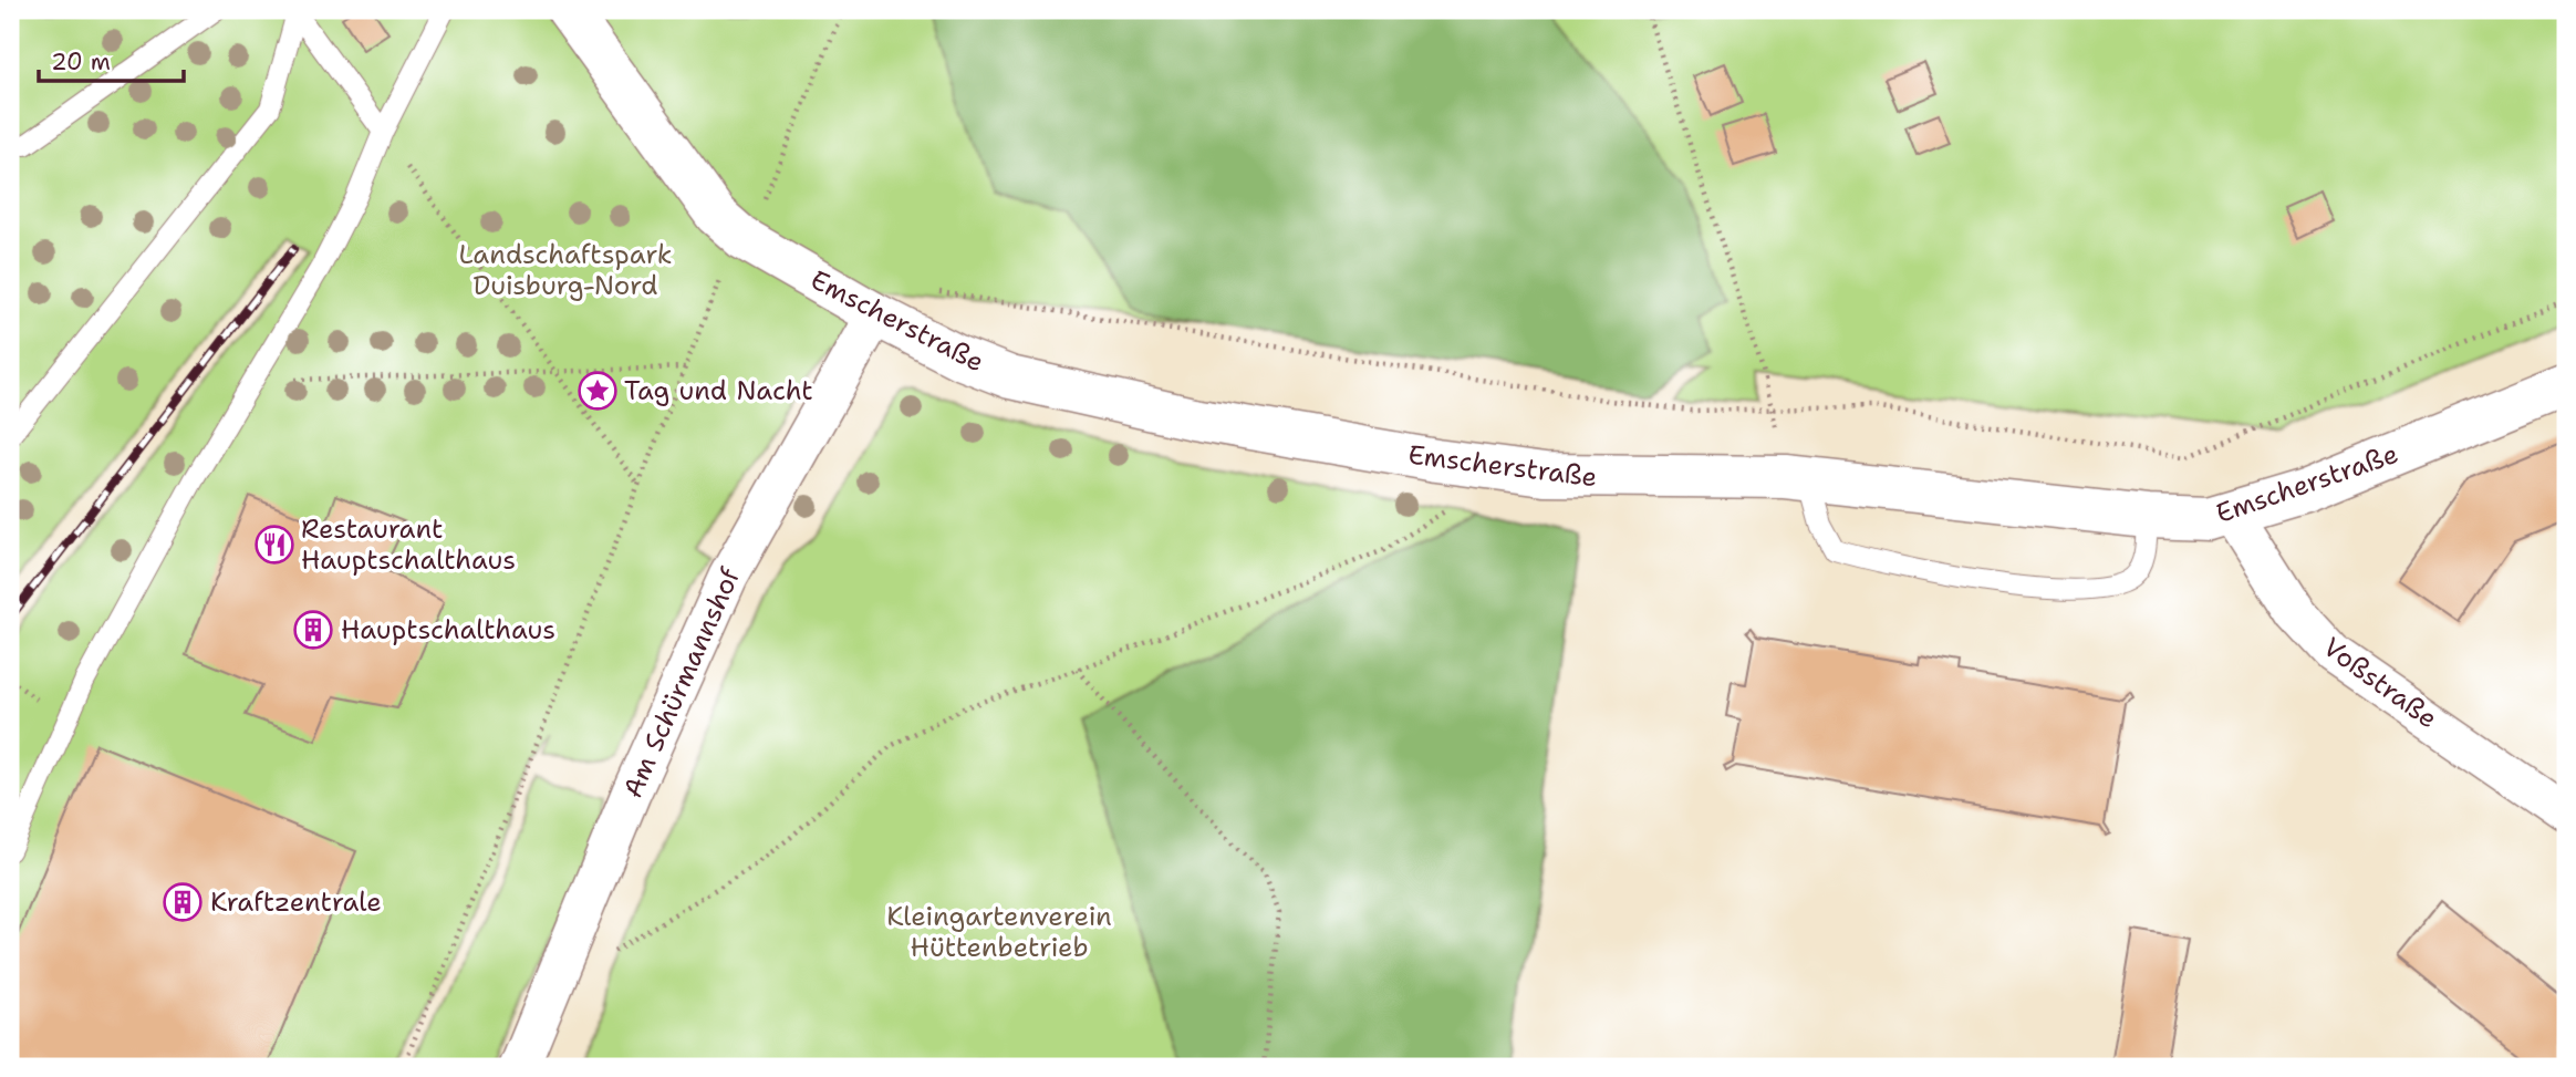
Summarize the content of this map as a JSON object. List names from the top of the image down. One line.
{"streets":{"street":["Emscherstraße","Am Schürmannshof","Voßstraße"]},"crossings":[["Emscherstraße","Am Schürmannshof"],["Emscherstraße","Voßstraße"]],"parks":["Landschaftspark Duisburg-Nord","Kleingartenverein Hüttenbetrieb"],"places":{"place":["Tag und Nacht"],"restaurant":["Restaurant Hauptschalthaus"],"building":["Hauptschalthaus","Kraftzentrale"]},"scale_bar":"20 m"}
